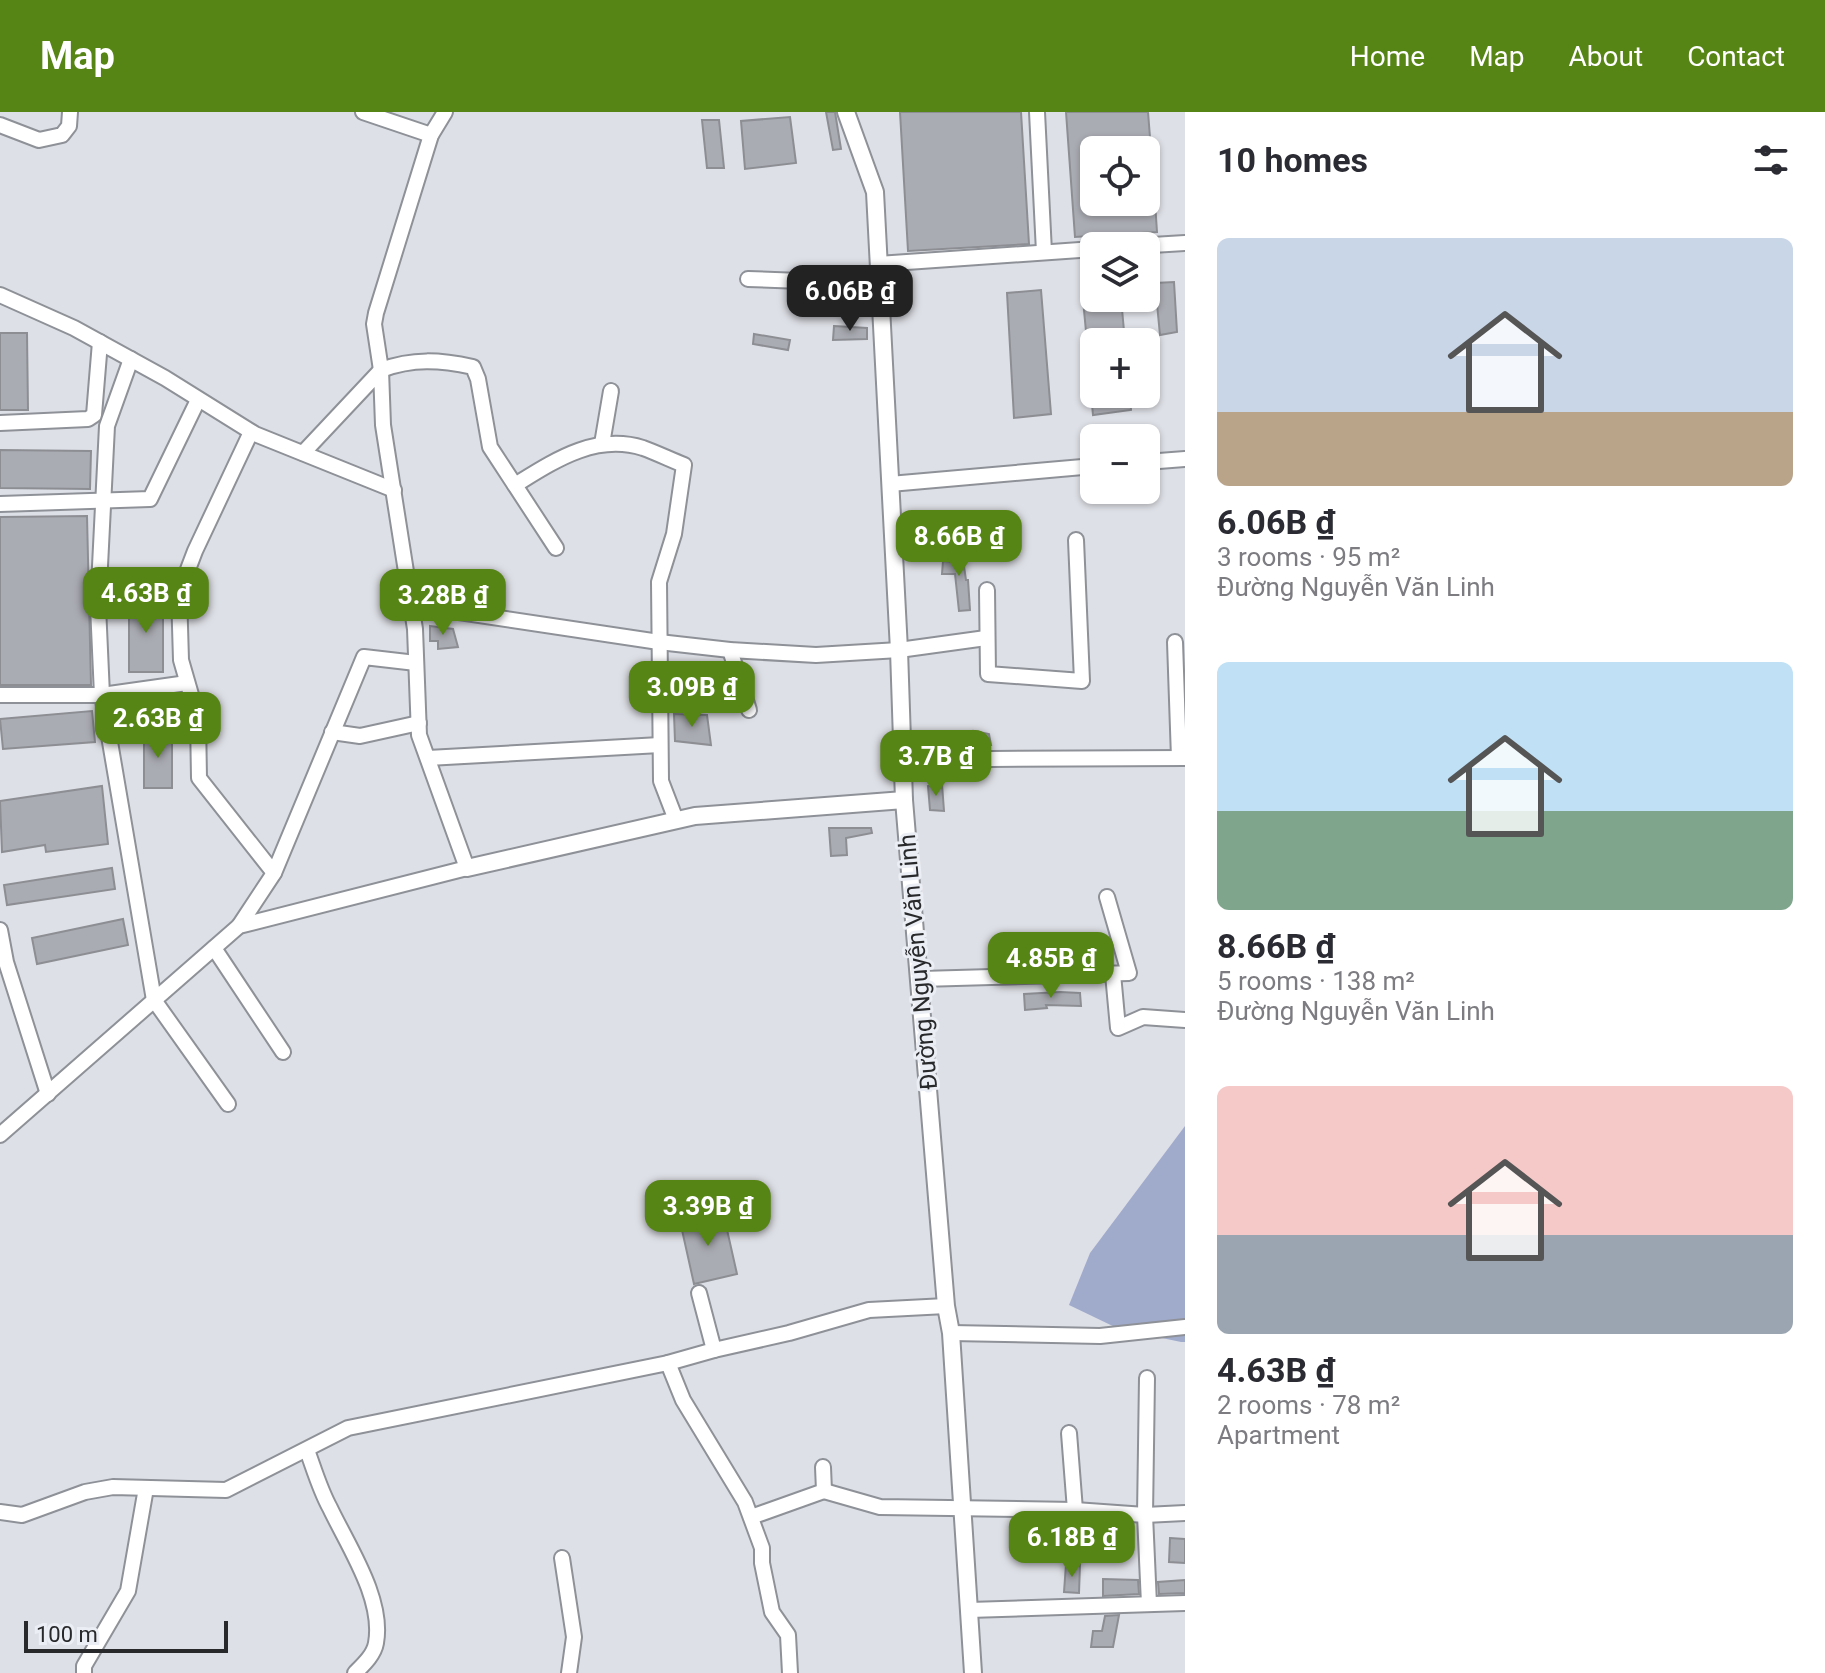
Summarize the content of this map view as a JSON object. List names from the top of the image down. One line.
{"streets":{"street":["Đường Nguyễn Văn Linh"]},"scale_bar":"100 m","page":{"header":"Map","nav":["Home","Map","About","Contact"],"heading":"10 homes","map_buttons":["+","−"],"list":[{"name":"6.06B ₫","note":"3 rooms · 95 m² · Đường Nguyễn Văn Linh"},{"name":"8.66B ₫","note":"5 rooms · 138 m² · Đường Nguyễn Văn Linh"},{"name":"4.63B ₫","note":"2 rooms · 78 m² · Apartment"}],"price":["6.06B ₫","8.66B ₫","4.63B ₫","3.28B ₫","3.09B ₫","2.63B ₫","3.7B ₫","4.85B ₫","3.39B ₫","6.18B ₫"],"scale":"100 m"}}
